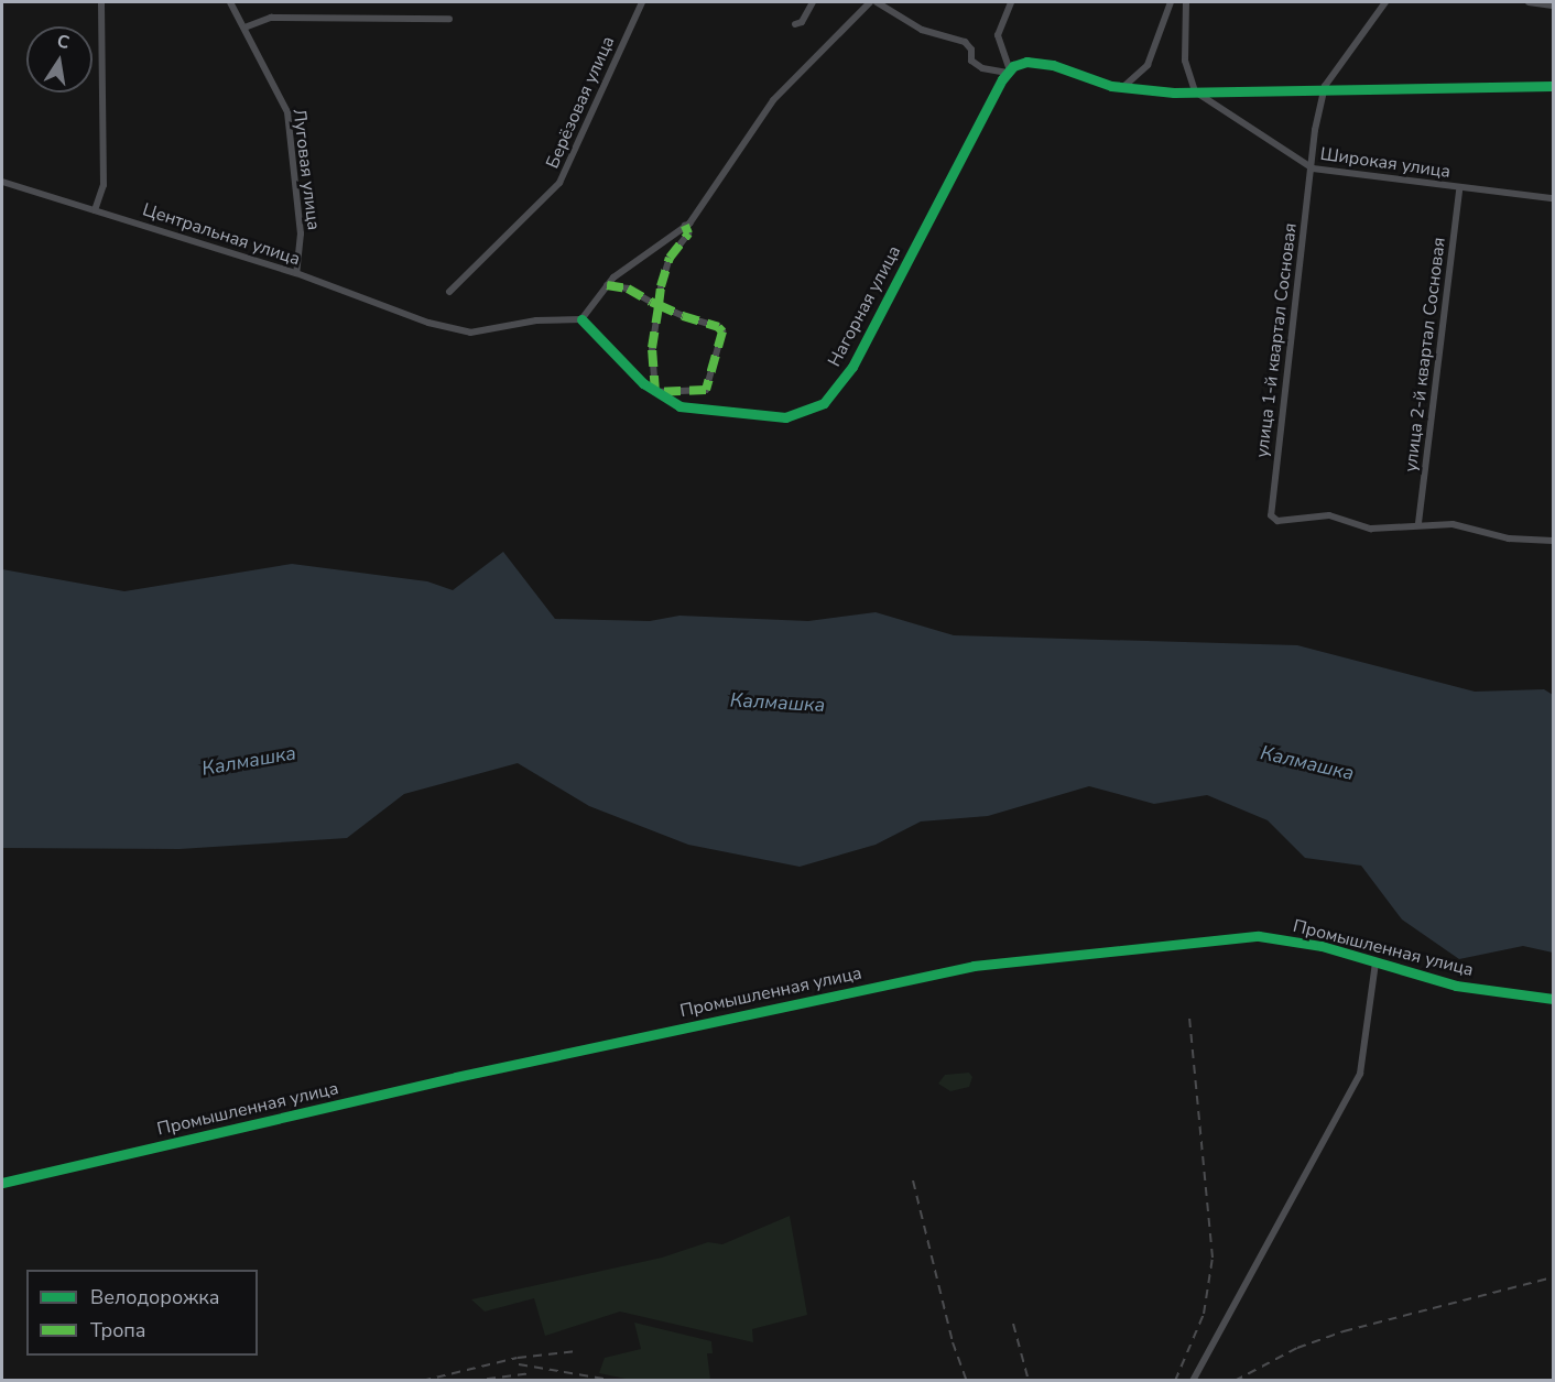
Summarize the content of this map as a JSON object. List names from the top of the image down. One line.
{"streets":{"street":["Берёзовая улица","Широкая улица","Луговая улица","Центральная улица","Нагорная улица","улица 1-й квартал Сосновая","улица 2-й квартал Сосновая","Промышленная улица"]},"crossings":[["Широкая улица","улица 1-й квартал Сосновая"],["Широкая улица","улица 2-й квартал Сосновая"],["Луговая улица","Центральная улица"],["Центральная улица","Нагорная улица"],["улица 1-й квартал Сосновая","улица 2-й квартал Сосновая"]],"water":["Калмашка"],"legend":["Велодорожка","Тропа"],"north":"top"}
